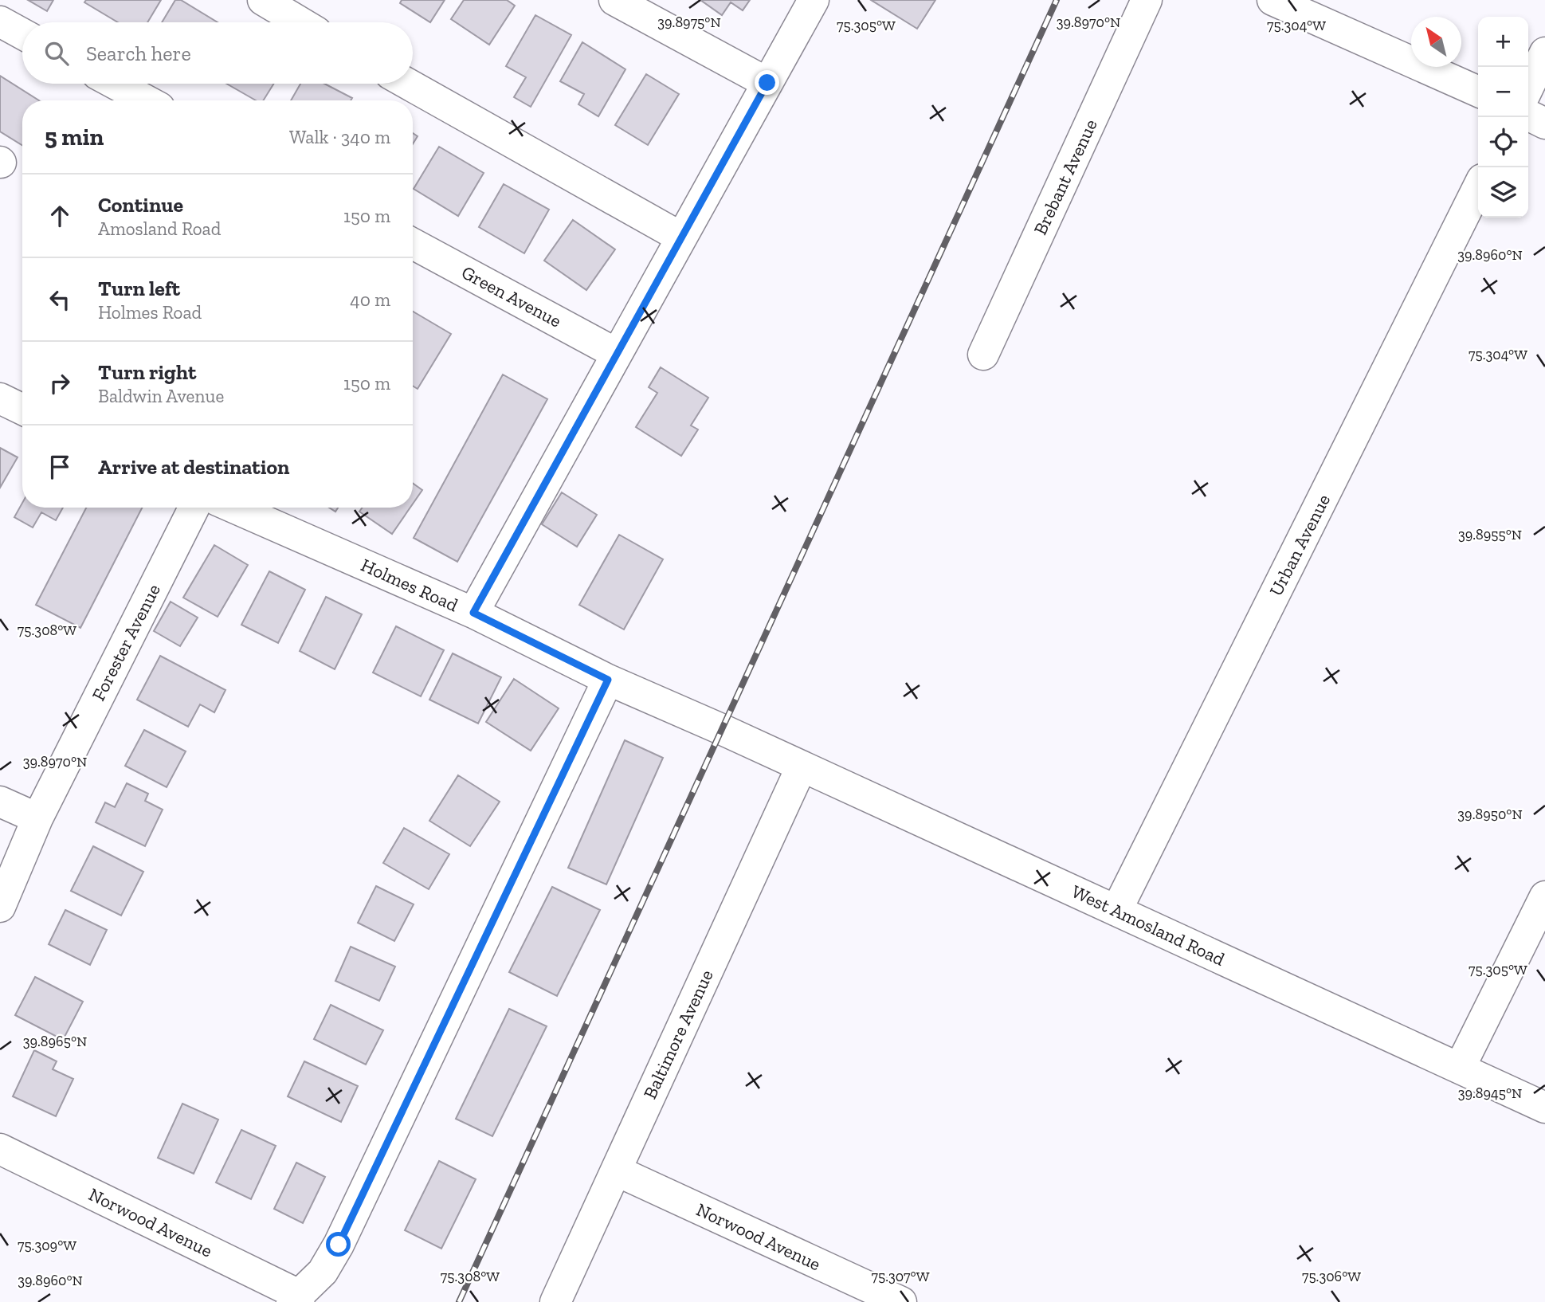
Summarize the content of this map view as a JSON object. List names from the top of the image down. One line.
{"streets":{"street":["Brebant Avenue","Green Avenue","Urban Avenue","Holmes Road","Forester Avenue","West Amosland Road","Baltimore Avenue","Norwood Avenue"]},"crossings":[["Urban Avenue","West Amosland Road"],["Holmes Road","West Amosland Road"],["West Amosland Road","Baltimore Avenue"],["Baltimore Avenue","Norwood Avenue"]],"north":"top left","page":{"map_buttons":["+","−"],"search":"Search here","heading":["5 min","Walk · 340 m"],"list":[["Continue","Amosland Road","150 m"],["Turn left","Holmes Road","40 m"],["Turn right","Baldwin Avenue","150 m"],"Arrive at destination"]},"coordinates":["39.8975°N","39.8970°N","75.305°W","75.304°W","39.8960°N","39.8955°N","75.308°W","39.8950°N","39.8965°N","39.8945°N","75.309°W","75.307°W","75.306°W"]}
